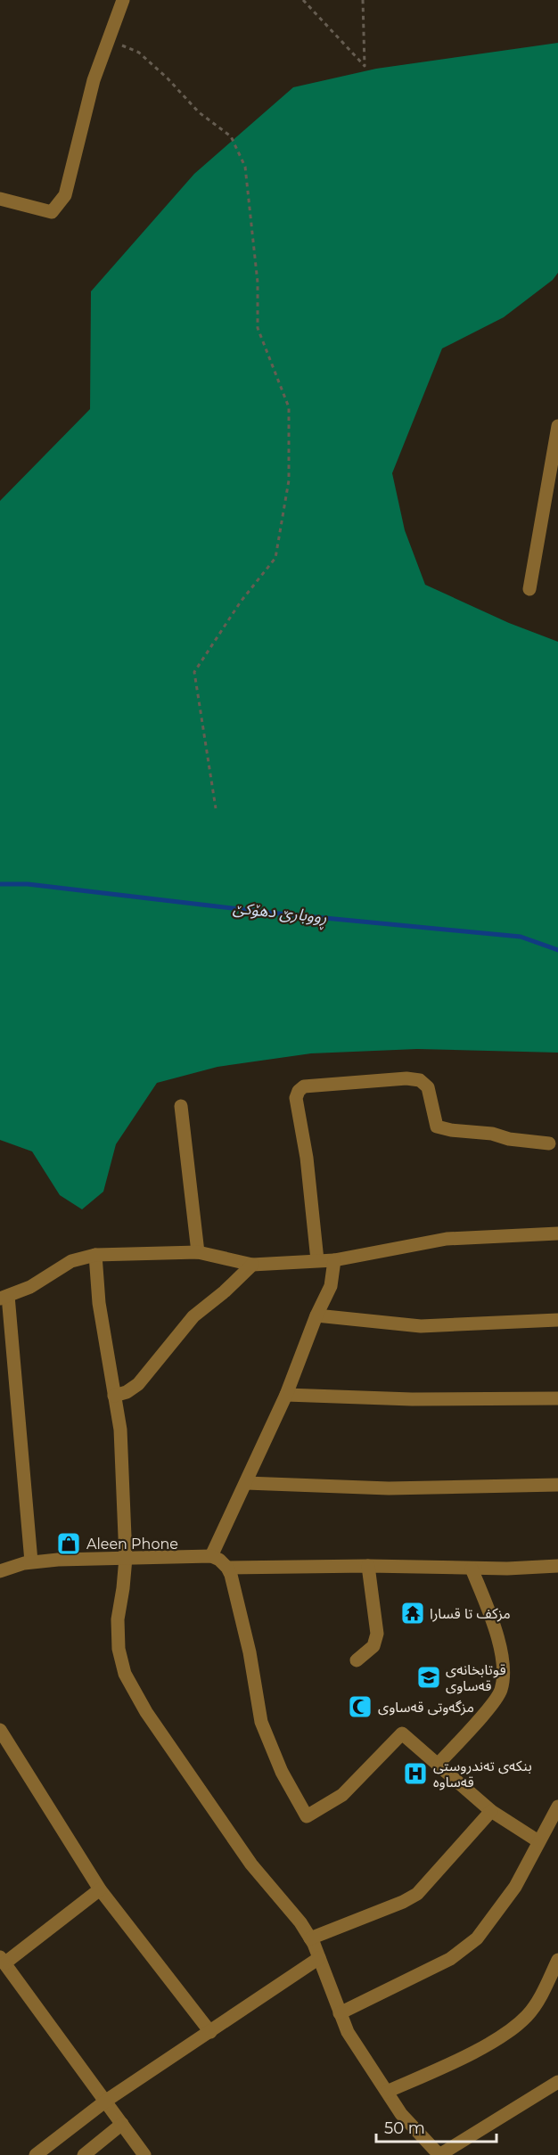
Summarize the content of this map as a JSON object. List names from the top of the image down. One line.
{"water":["ڕووبارێ دهۆكێ"],"places":{"shop":["Aleen Phone"],"temple":["مزكف تا قسارا"],"school or university":["قوتابخانەی قەساوی"],"mosque":["مزگەوتی قەساوی"],"hospital":["بنکەی تەندروستی قەساوە"]},"scale_bar":"50 m"}
